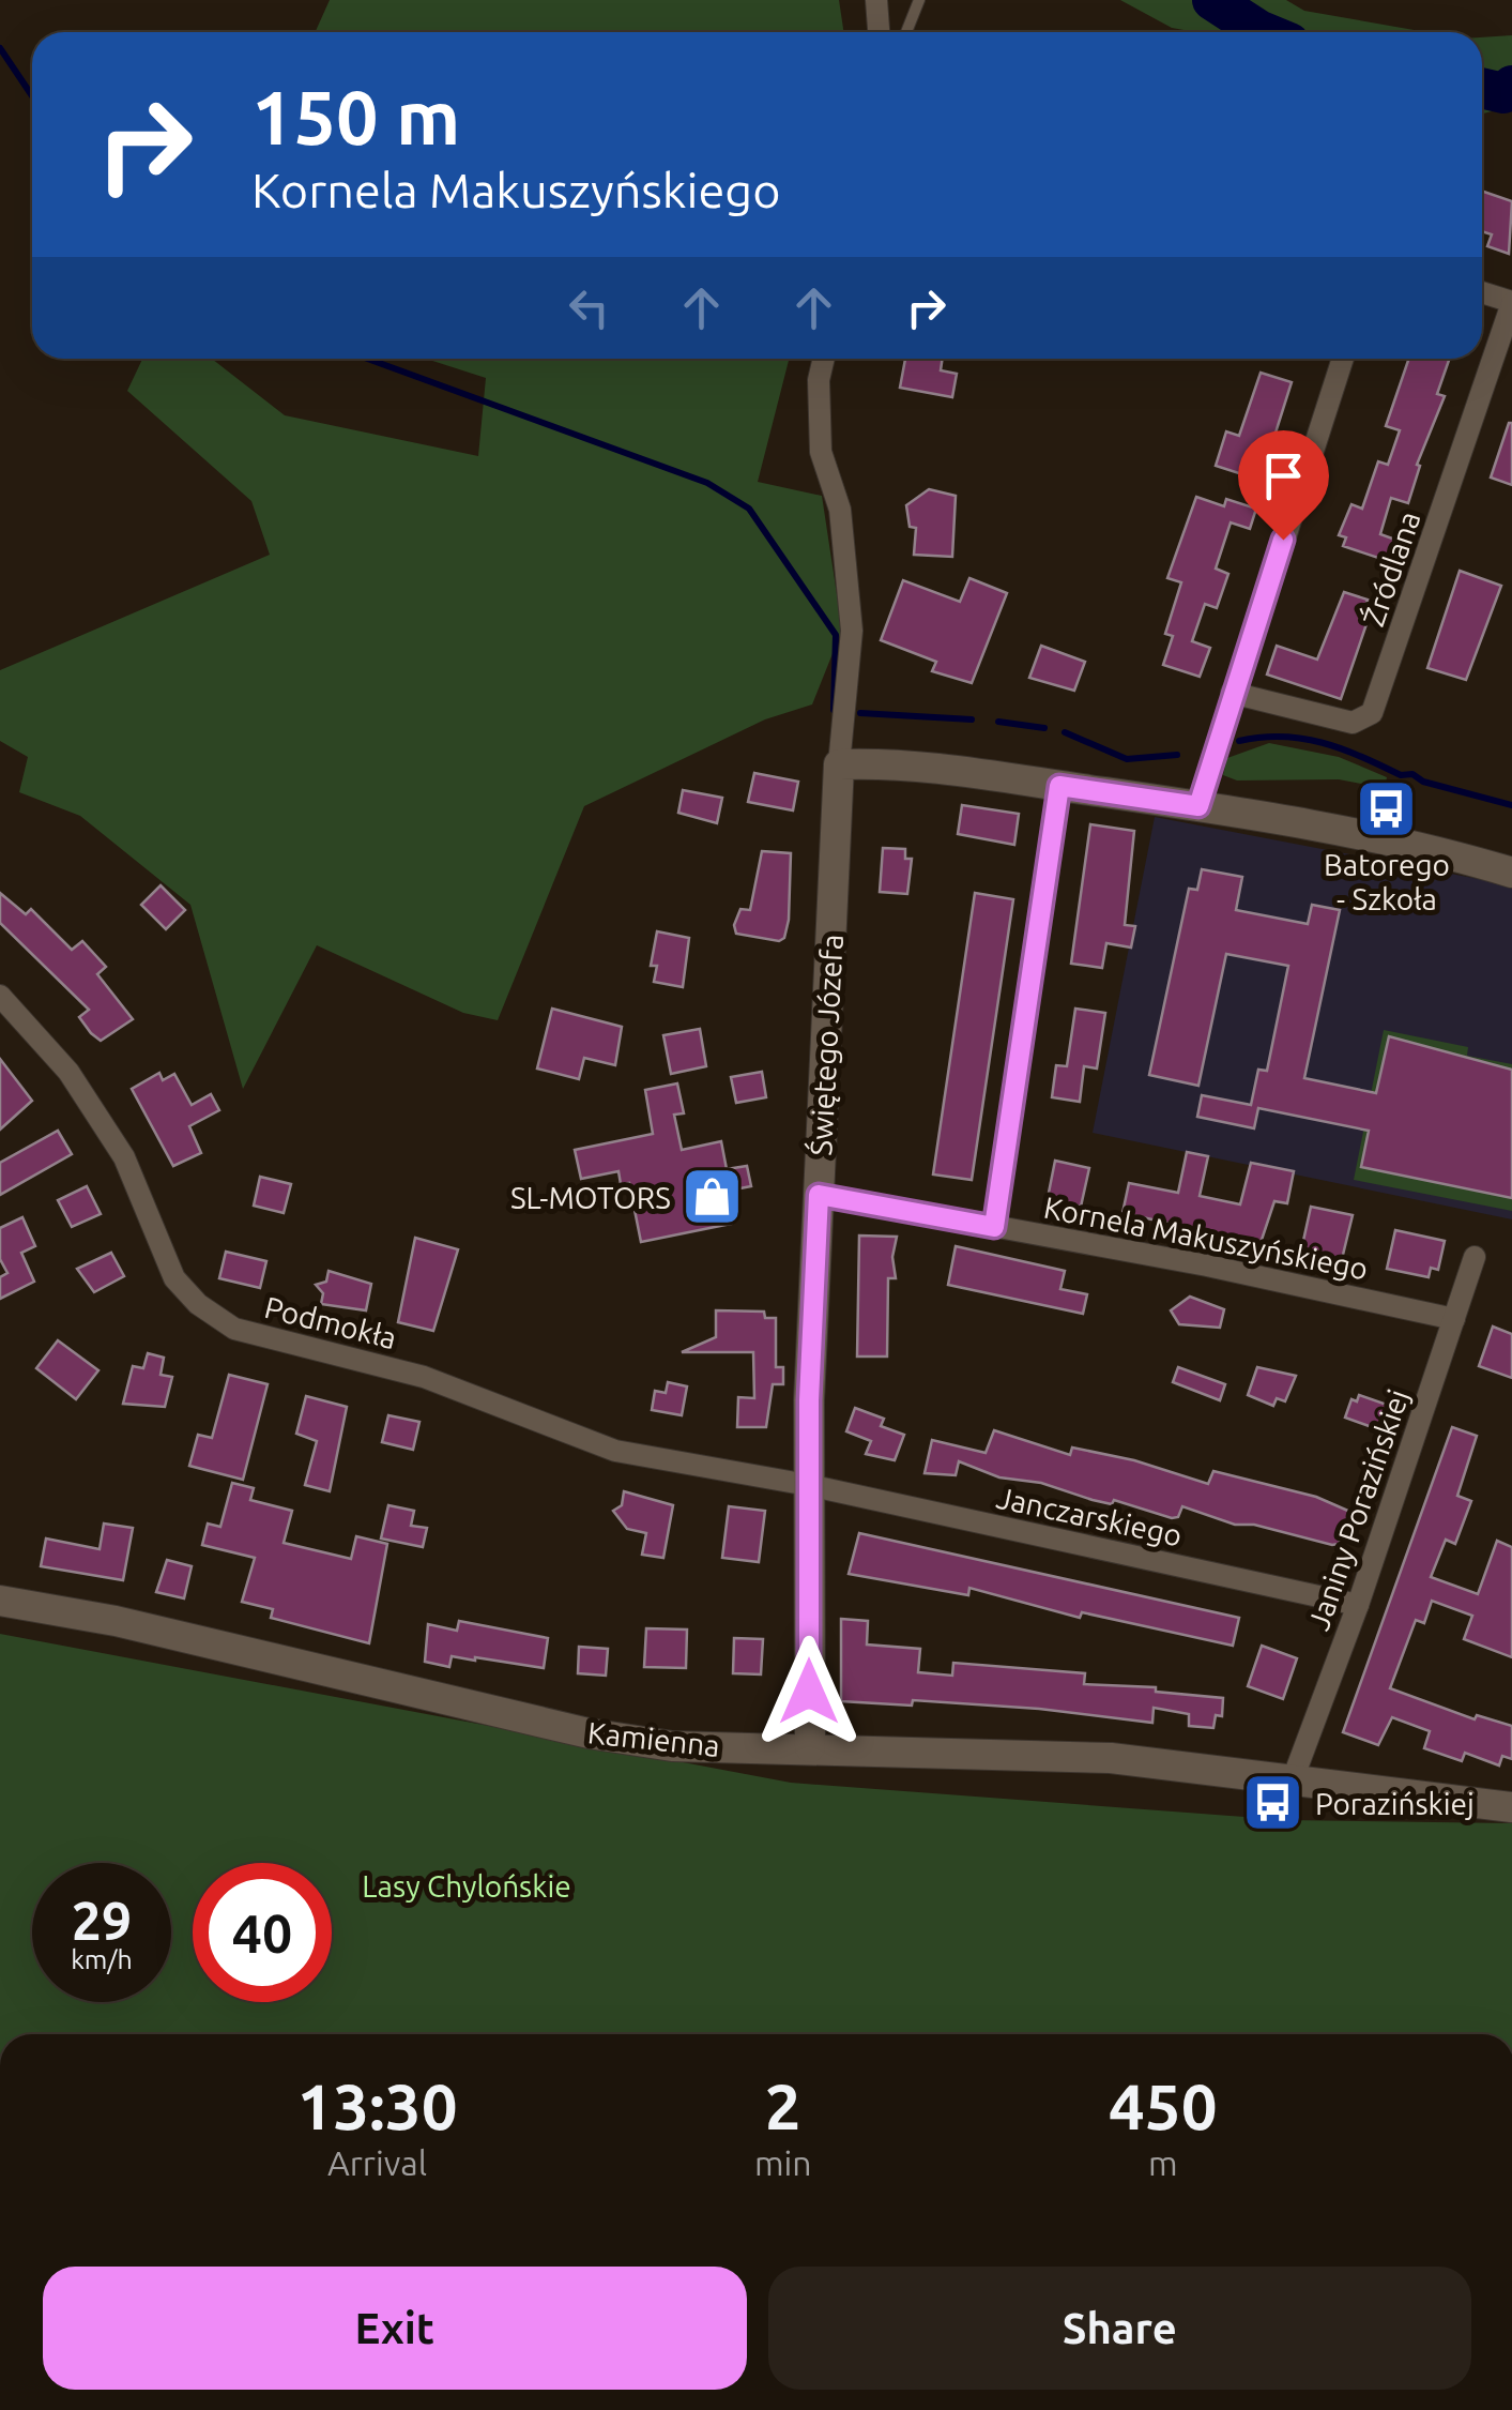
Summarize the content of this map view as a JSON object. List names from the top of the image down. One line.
{"streets":{"street":["Źródlana","Świętego Józefa","Kornela Makuszyńskiego","Podmokła","Janiny Porazińskiej","Janczarskiego","Kamienna"]},"crossings":[["Świętego Józefa","Kornela Makuszyńskiego"],["Świętego Józefa","Podmokła"],["Świętego Józefa","Janczarskiego"],["Świętego Józefa","Kamienna"],["Kornela Makuszyńskiego","Janiny Porazińskiej"],["Podmokła","Janczarskiego"],["Janiny Porazińskiej","Janczarskiego"],["Janiny Porazińskiej","Kamienna"]],"parks":["Lasy Chylońskie"],"places":{"bus stop":["Batorego - Szkoła","Porazińskiej"],"shop":["SL-MOTORS"]},"page":{"turn":["150 m","Kornela Makuszyńskiego"],"speed":"29 km/h","limit":"40","eta":["13:30","Arrival","2","min","450","m"],"buttons":["Exit","Share"]}}
